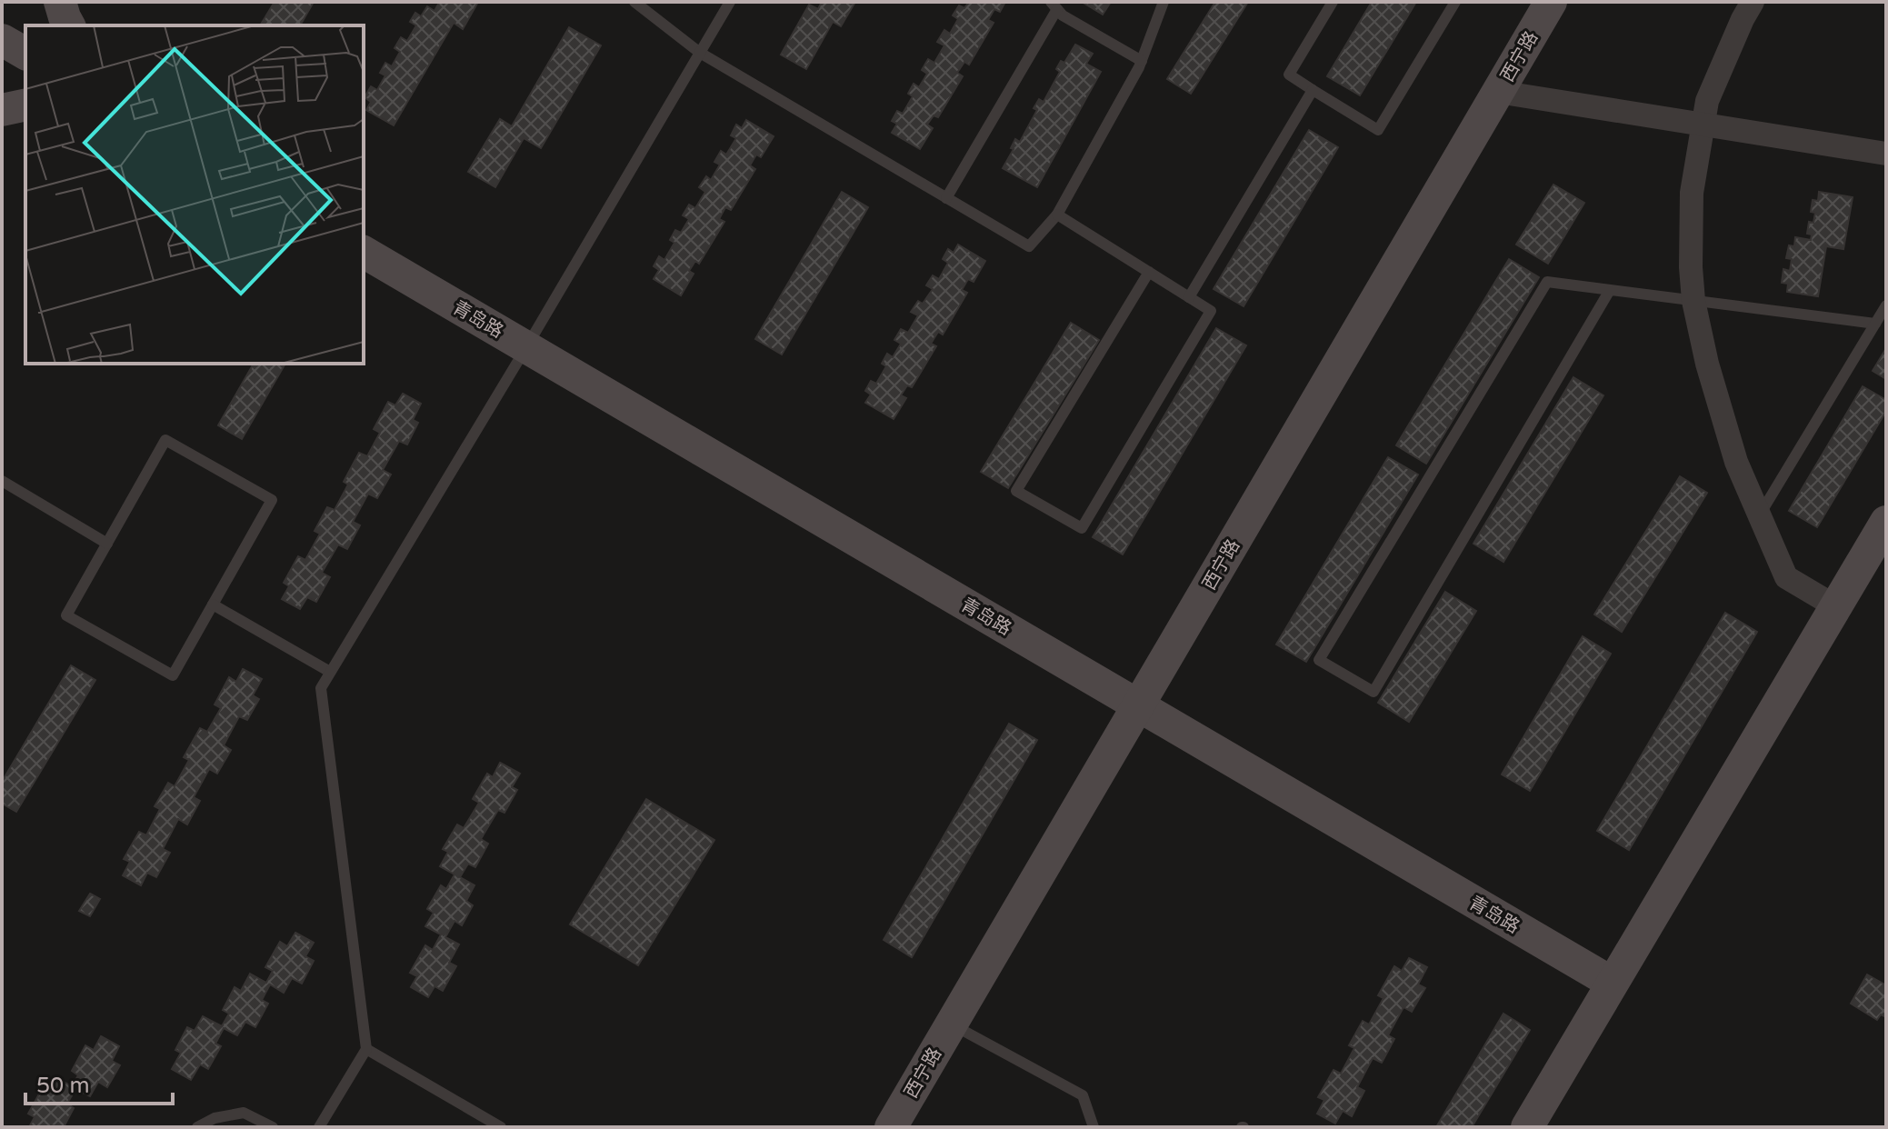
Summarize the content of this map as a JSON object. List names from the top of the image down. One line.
{"streets":{"street":["西宁路","青岛路"]},"crossings":[["西宁路","青岛路"]],"scale_bar":"50 m"}
